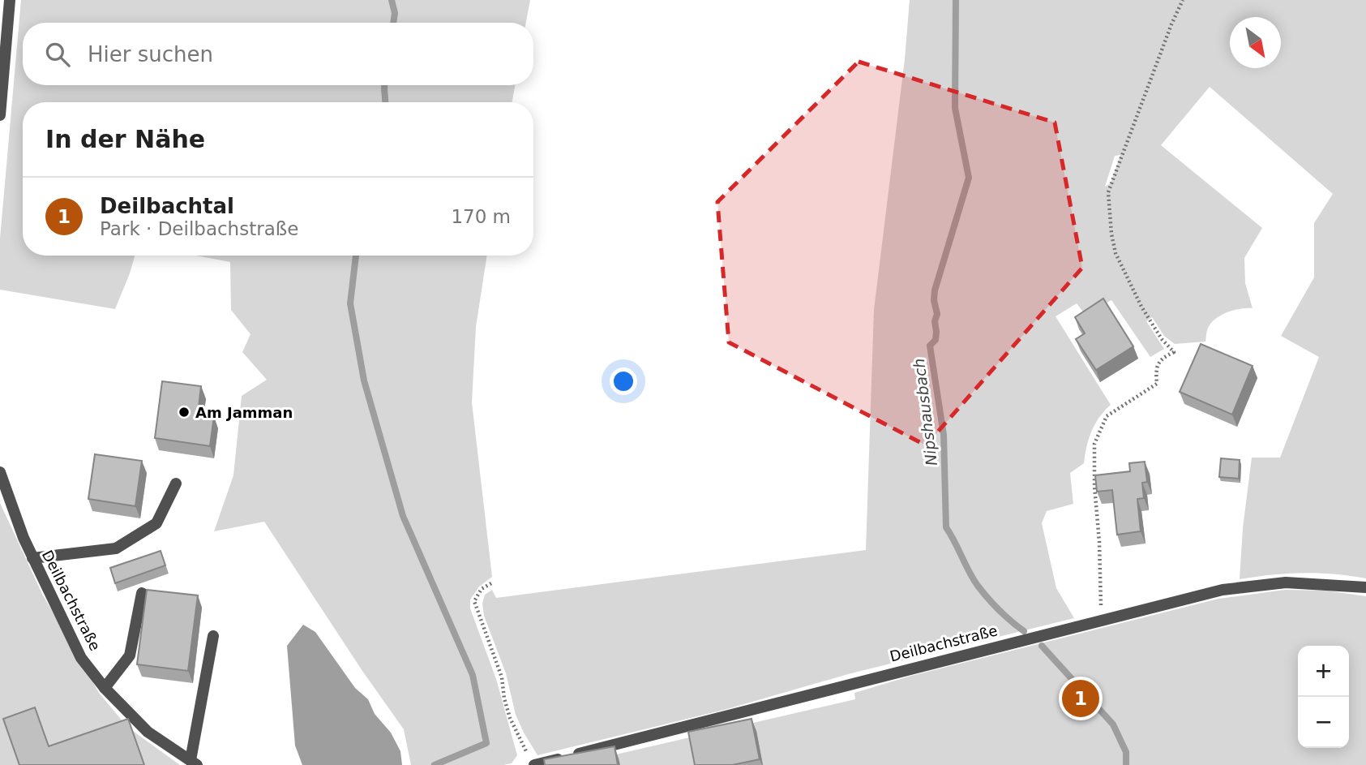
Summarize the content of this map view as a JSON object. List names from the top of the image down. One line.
{"streets":{"street":["Deilbachstraße"]},"water":["Nipshausbach"],"places":["Am Jamman"],"north":"bottom right","page":{"search":"Hier suchen","heading":"In der Nähe","list":[{"mark":"1","name":"Deilbachtal","note":"Park · Deilbachstraße","value":"170 m"}],"map_buttons":["+","−"],"pins":"1"}}
